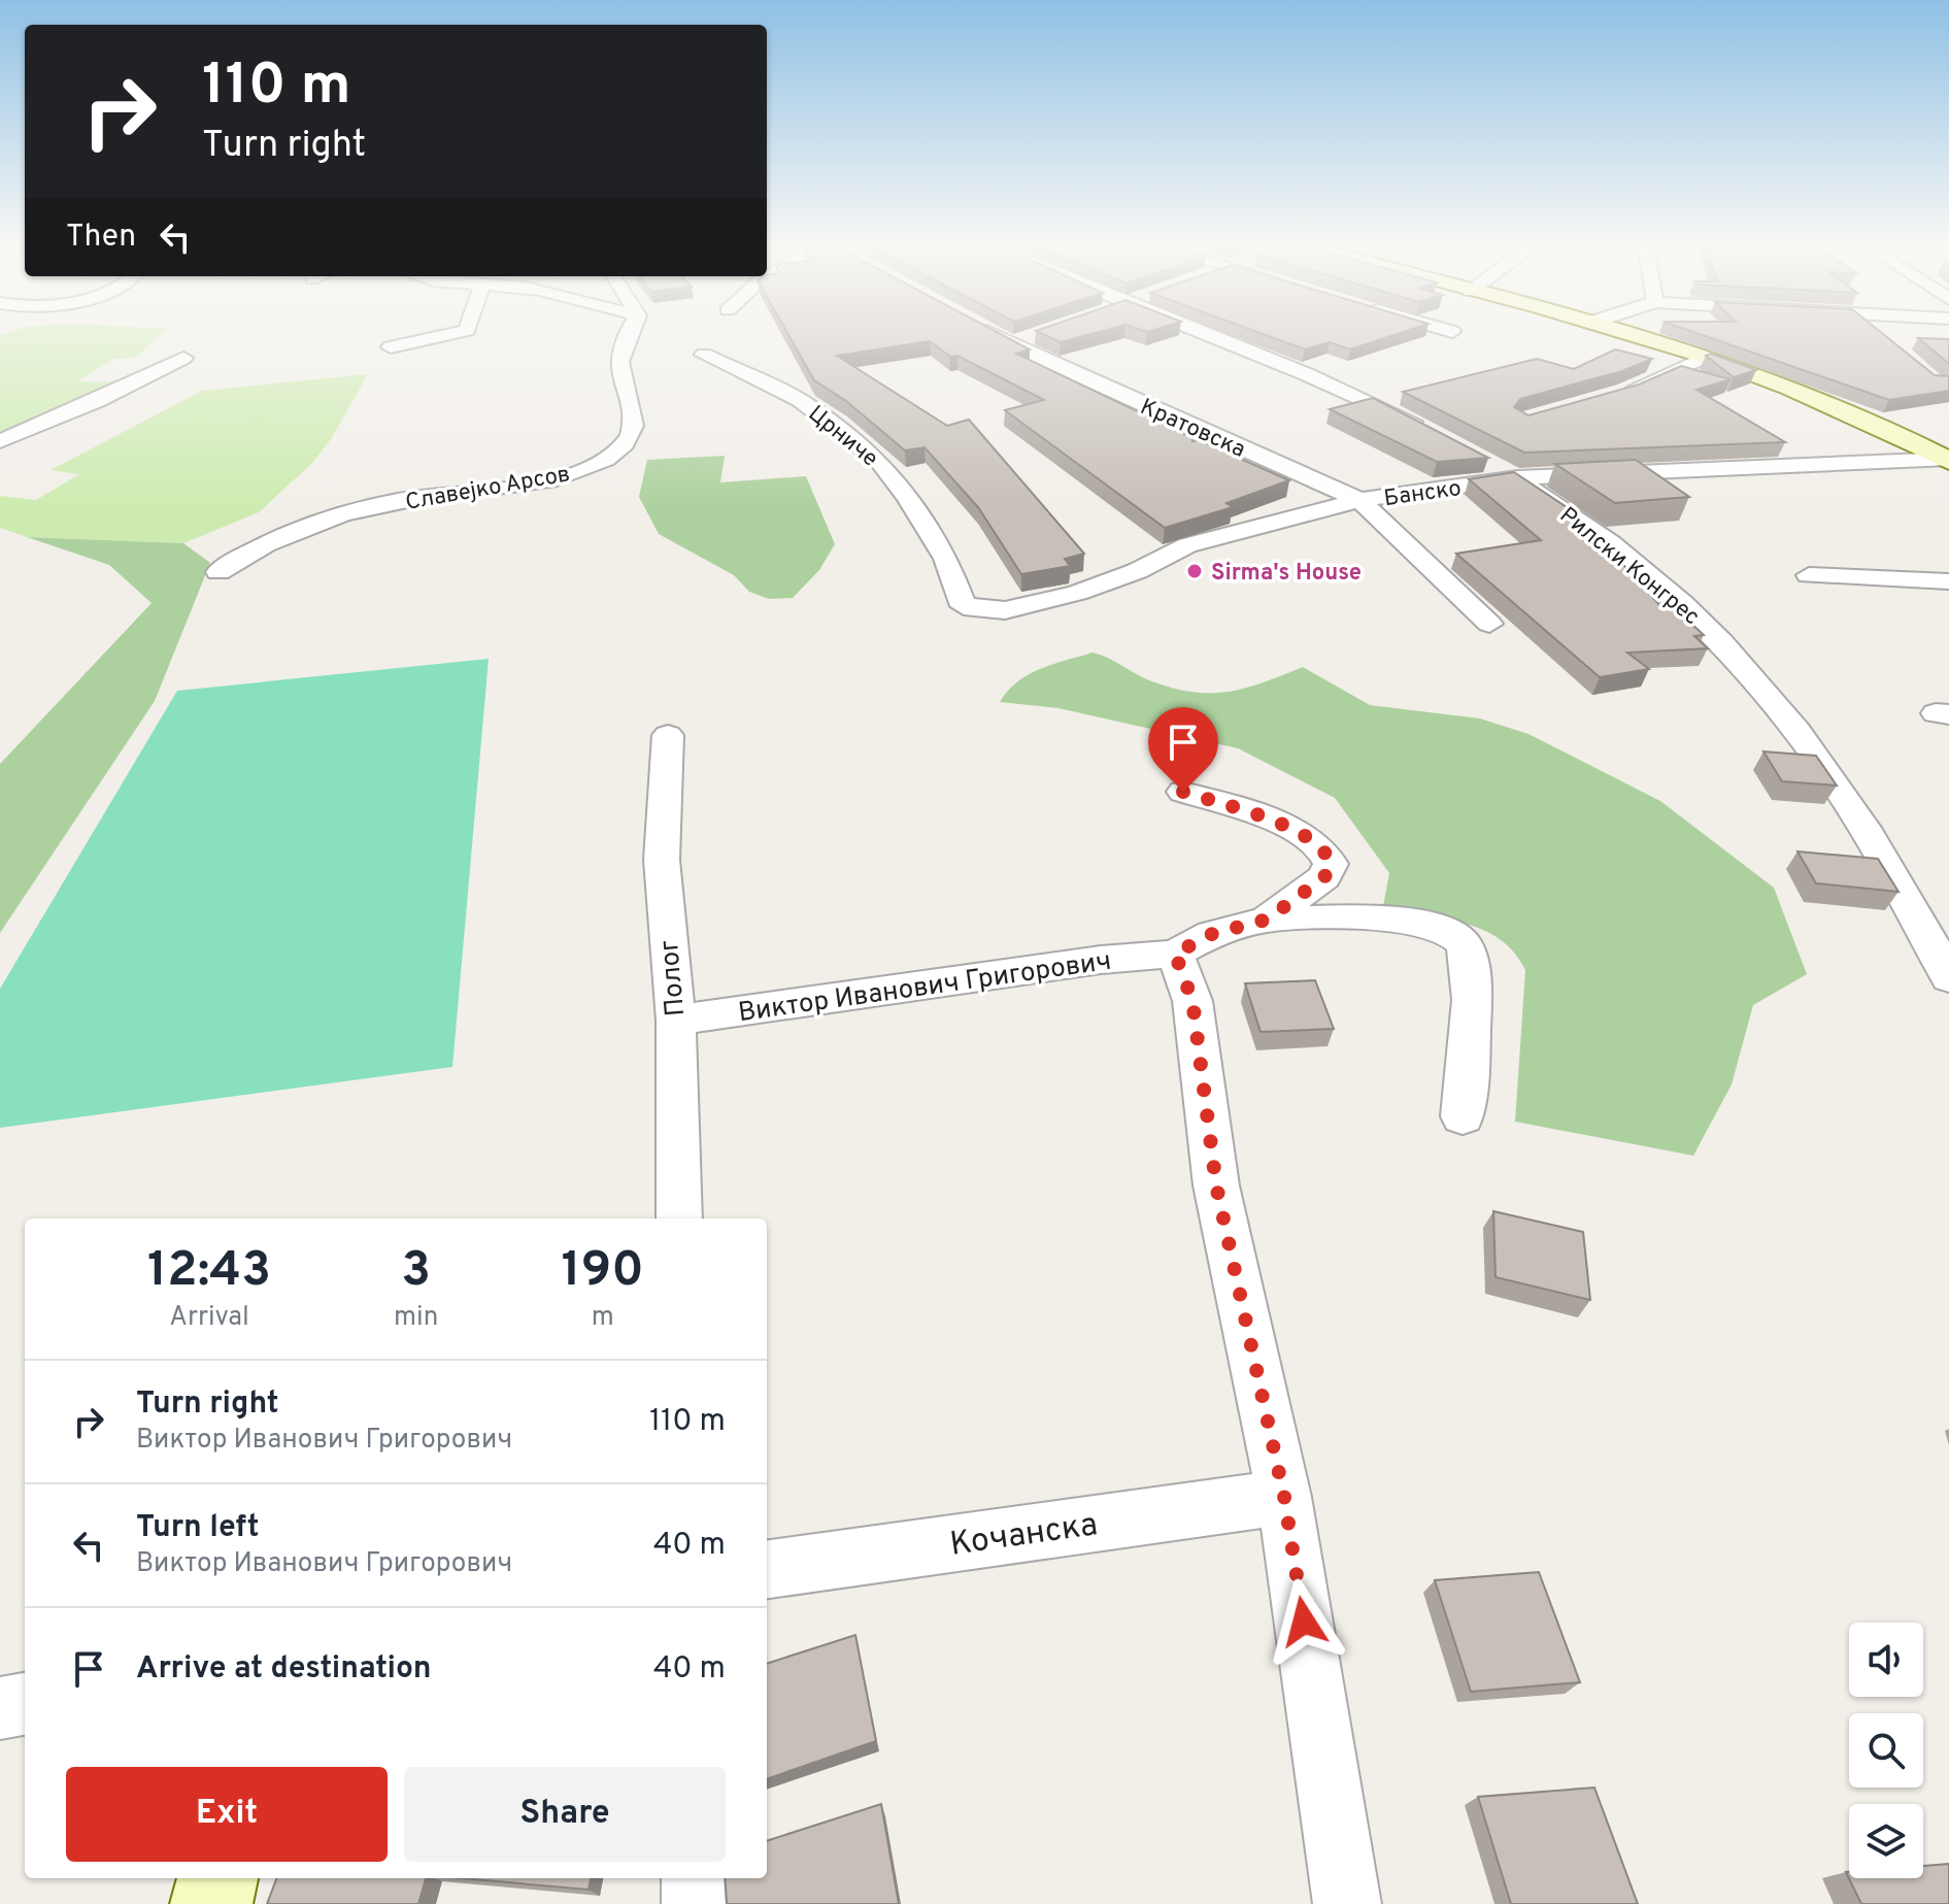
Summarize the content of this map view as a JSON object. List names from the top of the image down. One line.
{"streets":{"street":["Кратовска","Црниче","Славејко Арсов","Банско","Рилски Конгрес","Полог","Виктор Иванович Григорович","Кочанска"]},"crossings":[["Кратовска","Банско"],["Црниче","Банско"],["Банско","Рилски Конгрес"],["Полог","Виктор Иванович Григорович"]],"places":["Sirma's House"],"page":{"turn":["110 m","Turn right"],"then":"Then","eta":["12:43","Arrival","3","min","190","m"],"list":[{"name":"Turn right","note":"Виктор Иванович Григорович","value":"110 m"},{"name":"Turn left","note":"Виктор Иванович Григорович","value":"40 m"},{"name":"Arrive at destination","value":"40 m"}],"buttons":["Exit","Share"]}}
